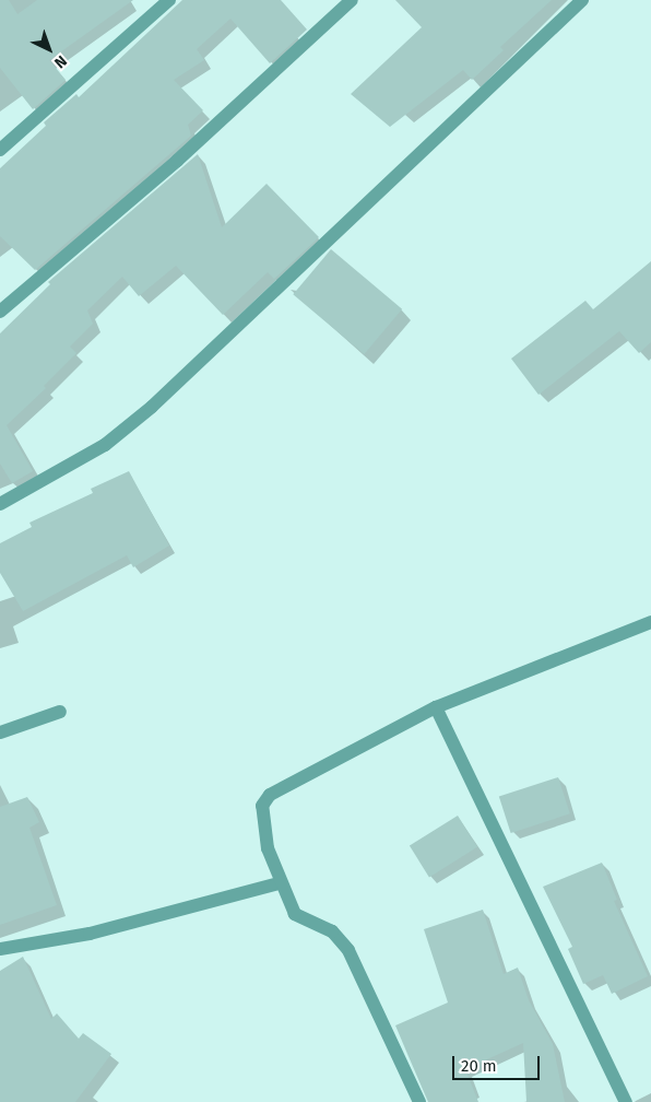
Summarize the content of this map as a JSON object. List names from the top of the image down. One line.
{"scale_bar":"20 m","north":"bottom right"}
